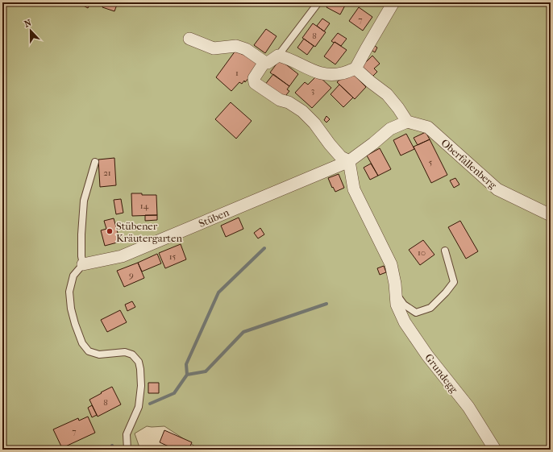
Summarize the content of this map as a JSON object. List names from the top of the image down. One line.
{"streets":{"street":["Oberfallenberg","Stüben","Grundegg"]},"crossings":[["Oberfallenberg","Stüben"]],"places":["Stübener Kräutergarten"],"house_numbers":["7","8","1","3","5","21","14","10","15","9","8","7"],"north":"top"}
